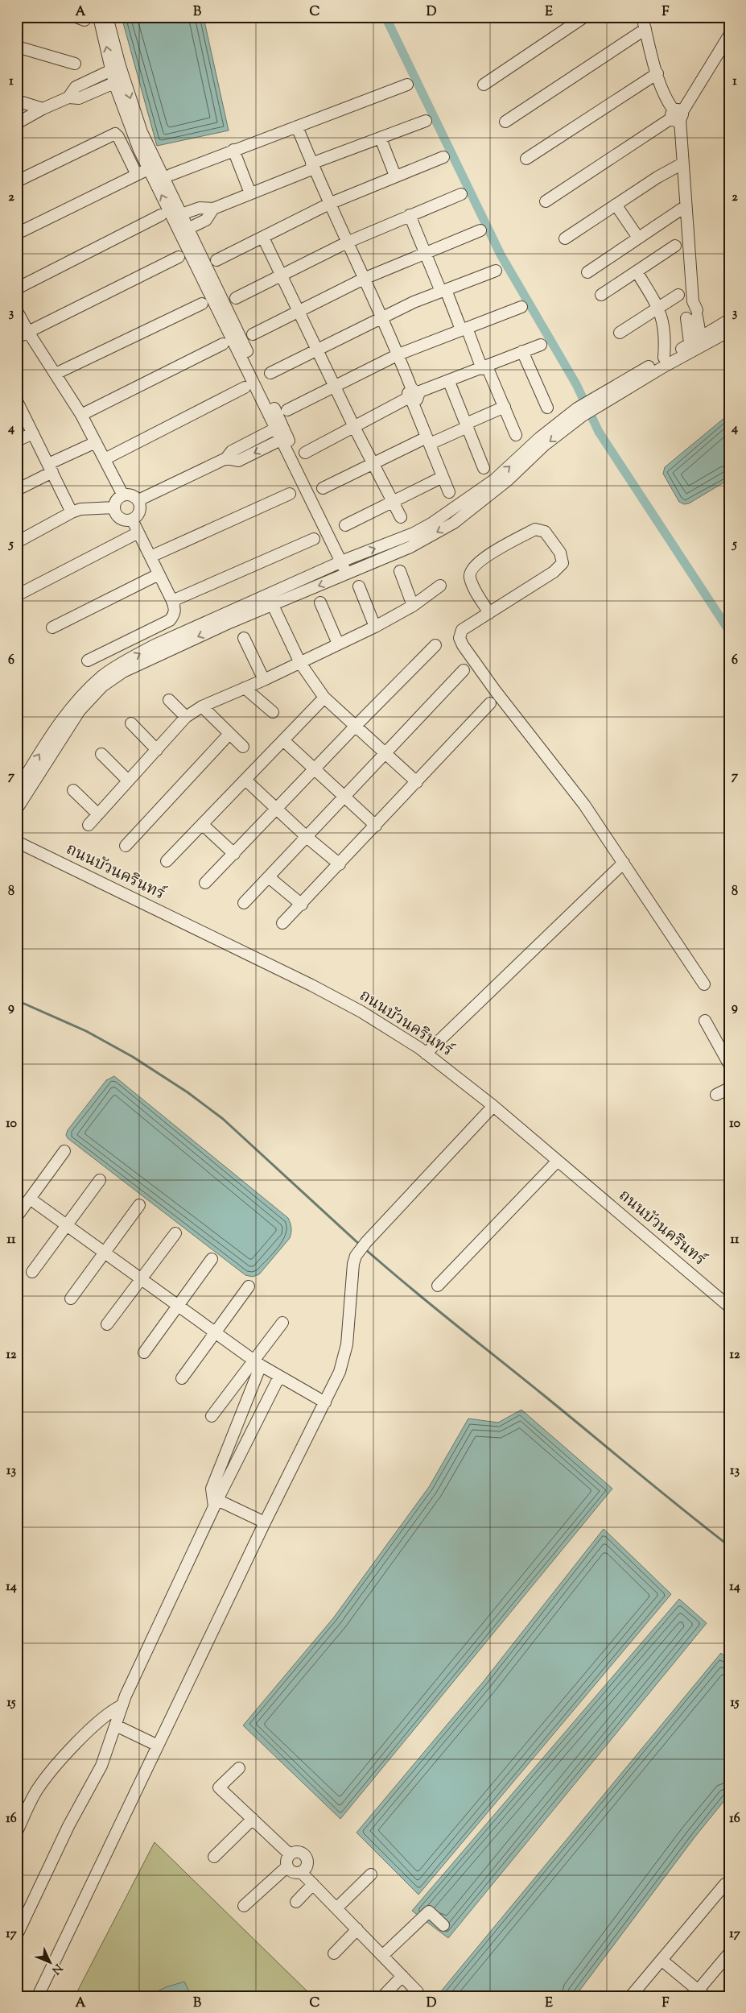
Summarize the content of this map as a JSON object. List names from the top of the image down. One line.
{"streets":{"street":["ถนนบัวนครินทร์"]},"north":"bottom right","grid":{"columns":["A","B","C","D","E","F"],"rows":["1","2","3","4","5","6","7","8","9","10","11","12","13","14","15","16","17"]}}
